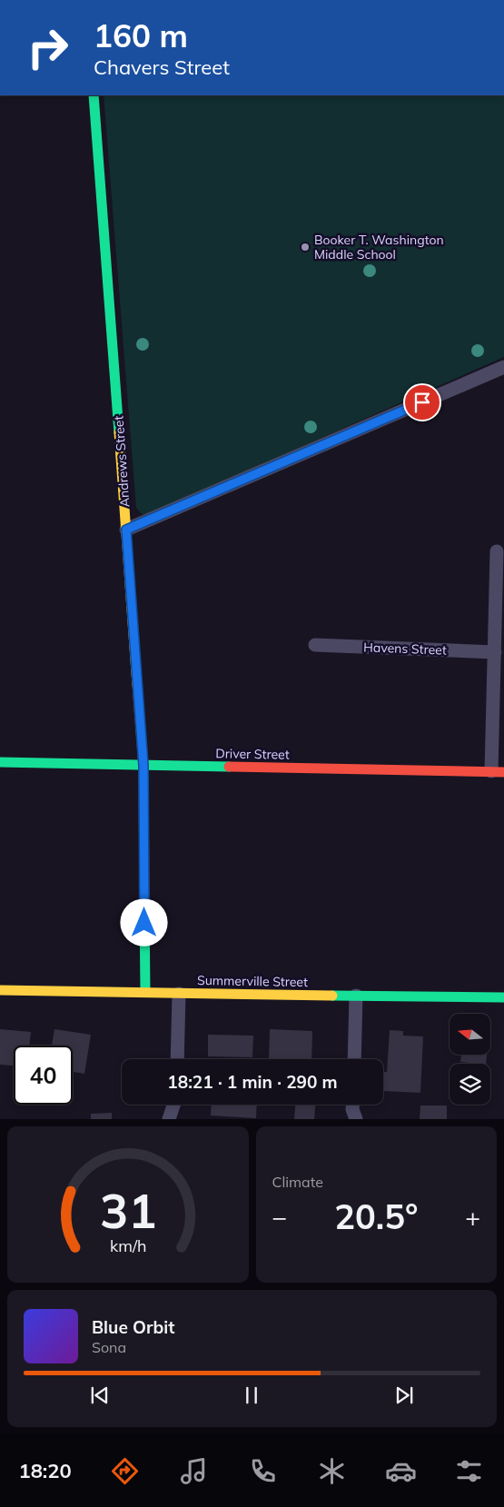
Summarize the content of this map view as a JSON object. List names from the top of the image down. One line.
{"streets":{"street":["Andrews Street","Havens Street","Driver Street","Summerville Street"]},"crossings":[["Andrews Street","Driver Street"],["Andrews Street","Summerville Street"]],"places":["Booker T. Washington Middle School"],"north":"left","page":{"turn":["160 m","Chavers Street"],"limit":"40","trip":"18:21 · 1 min · 290 m","tile":"Climate","heat":["−","20.5°","+"],"song":["Blue Orbit","Sona"],"tabs":"18:20","gauge":["31","km/h"]}}
